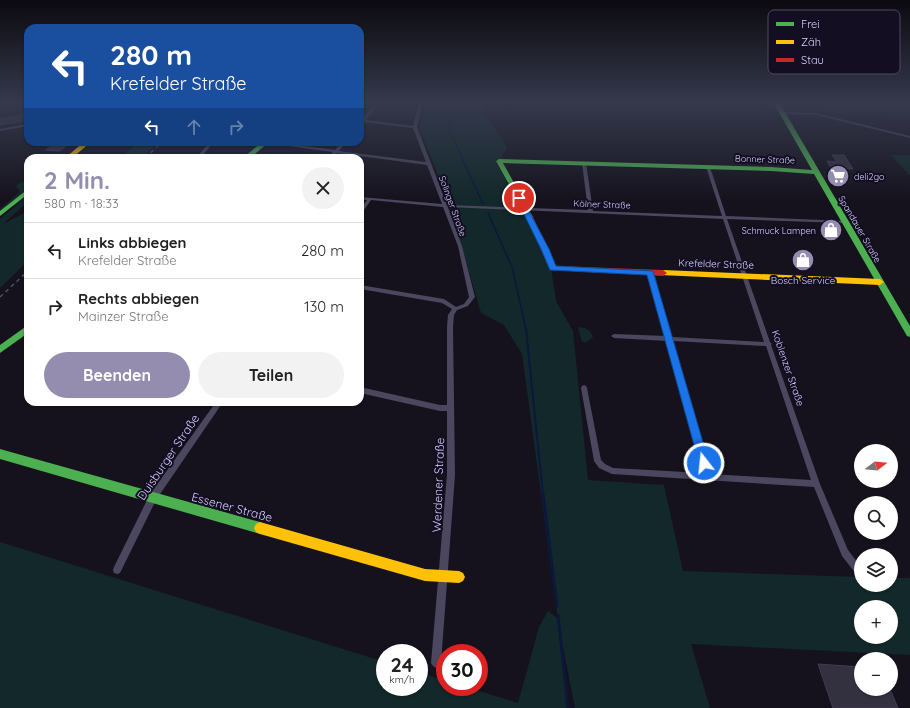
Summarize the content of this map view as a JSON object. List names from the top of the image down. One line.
{"streets":{"street":["Bonner Straße","Kölner Straße","Solinger Straße","Spandauer Straße","Krefelder Straße","Koblenzer Straße","Duisburger Straße","Werdener Straße","Essener Straße"]},"crossings":[["Bonner Straße","Kölner Straße"],["Bonner Straße","Spandauer Straße"],["Bonner Straße","Krefelder Straße"],["Bonner Straße","Koblenzer Straße"],["Kölner Straße","Solinger Straße"],["Kölner Straße","Spandauer Straße"],["Kölner Straße","Krefelder Straße"],["Kölner Straße","Koblenzer Straße"],["Solinger Straße","Werdener Straße"],["Spandauer Straße","Krefelder Straße"],["Krefelder Straße","Koblenzer Straße"],["Duisburger Straße","Essener Straße"],["Werdener Straße","Essener Straße"]],"places":{"supermarket":["deli2go"],"shop":["Schmuck Lampen","Bosch Service"]},"legend":["Frei","Zäh","Stau"],"north":"right","page":{"turn":["280 m","Krefelder Straße"],"heading":["2 Min.","580 m · 18:33"],"list":[{"name":"Links abbiegen","note":"Krefelder Straße","value":"280 m"},{"name":"Rechts abbiegen","note":"Mainzer Straße","value":"130 m"}],"buttons":["Beenden","Teilen"],"map_buttons":["+","−"],"speed":"24 km/h","limit":"30"}}
